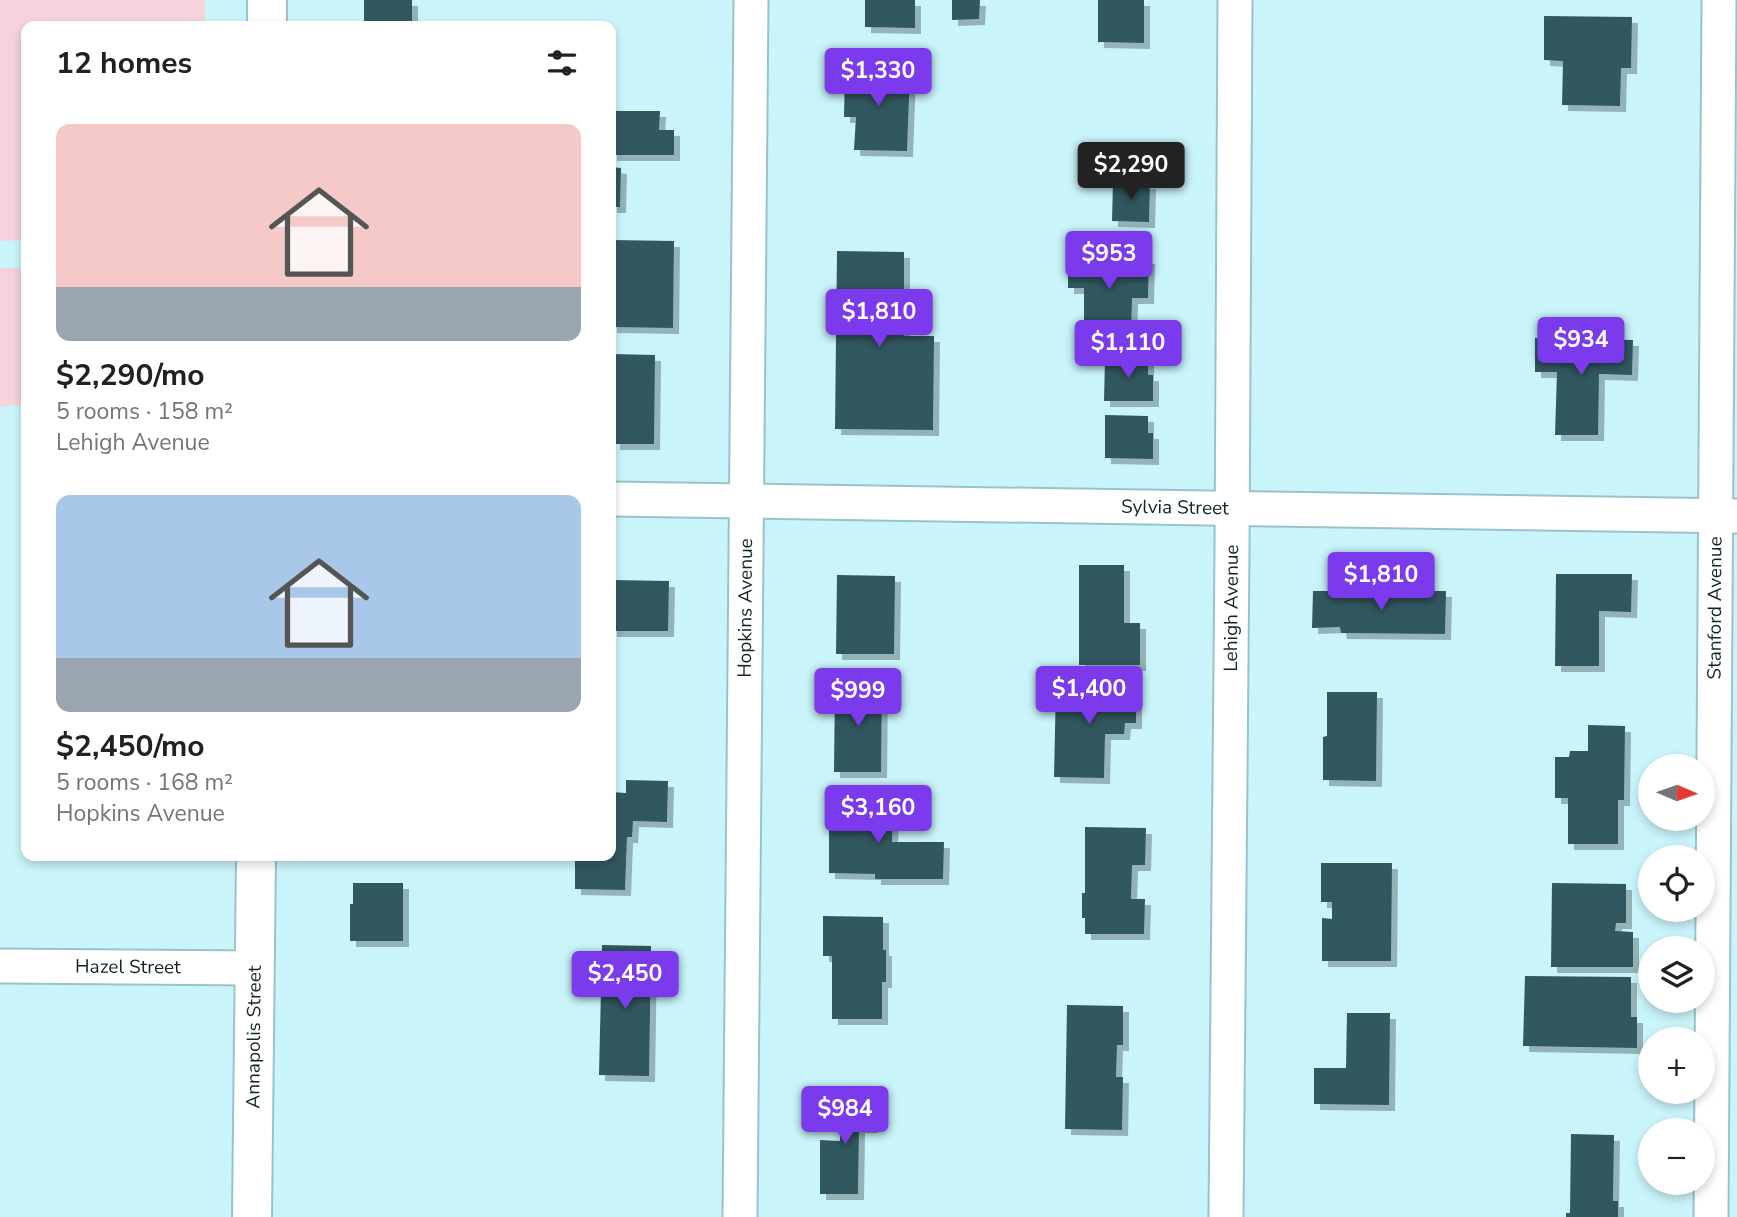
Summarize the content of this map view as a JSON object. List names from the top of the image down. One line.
{"streets":{"street":["Sylvia Street","Hopkins Avenue","Stanford Avenue","Lehigh Avenue","Hazel Street","Annapolis Street"]},"crossings":[["Sylvia Street","Hopkins Avenue"],["Sylvia Street","Stanford Avenue"],["Sylvia Street","Lehigh Avenue"],["Hazel Street","Annapolis Street"]],"north":"right","page":{"heading":"12 homes","price":["$1,330","$2,290","$953","$1,810","$934","$1,110","$1,810","$1,400","$999","$3,160","$2,450","$984"],"list":[{"name":"$2,290/mo","note":"5 rooms · 158 m² · Lehigh Avenue"},{"name":"$2,450/mo","note":"5 rooms · 168 m² · Hopkins Avenue"}],"map_buttons":["+","−"]}}
